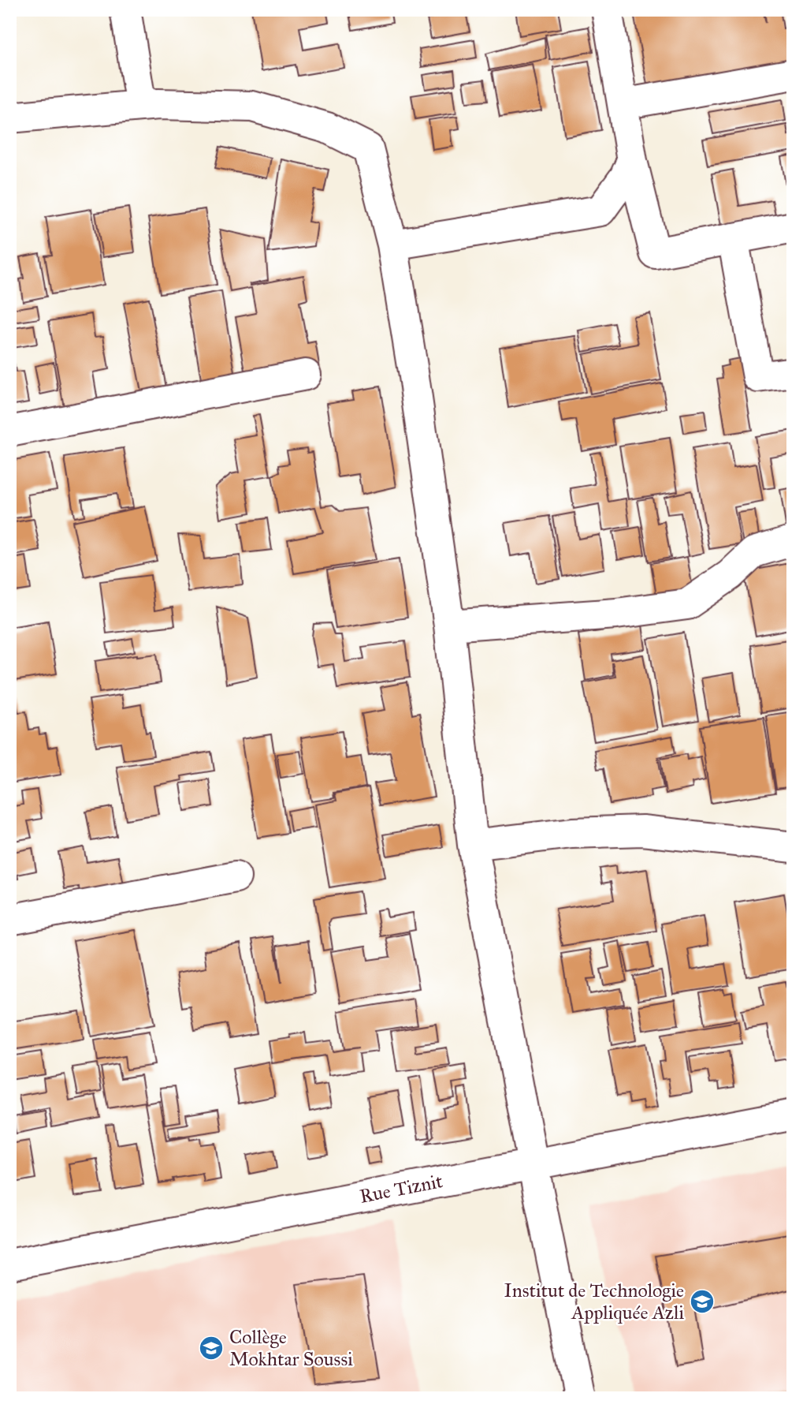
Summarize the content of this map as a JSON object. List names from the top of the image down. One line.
{"streets":{"street":["Rue Tiznit"]},"places":{"school or university":["Institut de Technologie Appliquée Azli","Collège Mokhtar Soussi"]}}
